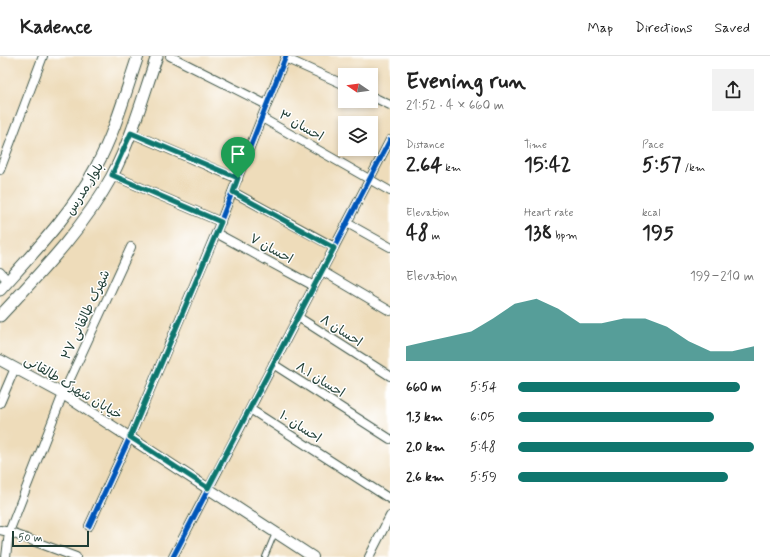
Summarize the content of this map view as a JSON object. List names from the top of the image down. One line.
{"streets":{"main road":["بلوار مدرس"],"street":["احسان ۳","احسان ۷","شهرک طالقانی ۲۷","احسان ۸","احسان ۸.۱","خیابان شهرک طالقانی","احسان ۱۰"]},"crossings":[["شهرک طالقانی ۲۷","خیابان شهرک طالقانی"]],"scale_bar":"50 m","north":"left","page":{"header":"Kadence","nav":["Map","Directions","Saved"],"heading":["Evening run","21:52 · 4 × 660 m"],"stats":[["Distance","2.64 km"],["Time","15:42"],["Pace","5:57 /km"],["Elevation","48 m"],["Heart rate","138 bpm"],["kcal","195"]],"chart":["Elevation","199–210 m"],"list":[{"name":"660 m","note":"5:54"},{"name":"1.3 km","note":"6:05"},{"name":"2.0 km","note":"5:48"},{"name":"2.6 km","note":"5:59"}],"scale":"50 m"}}
